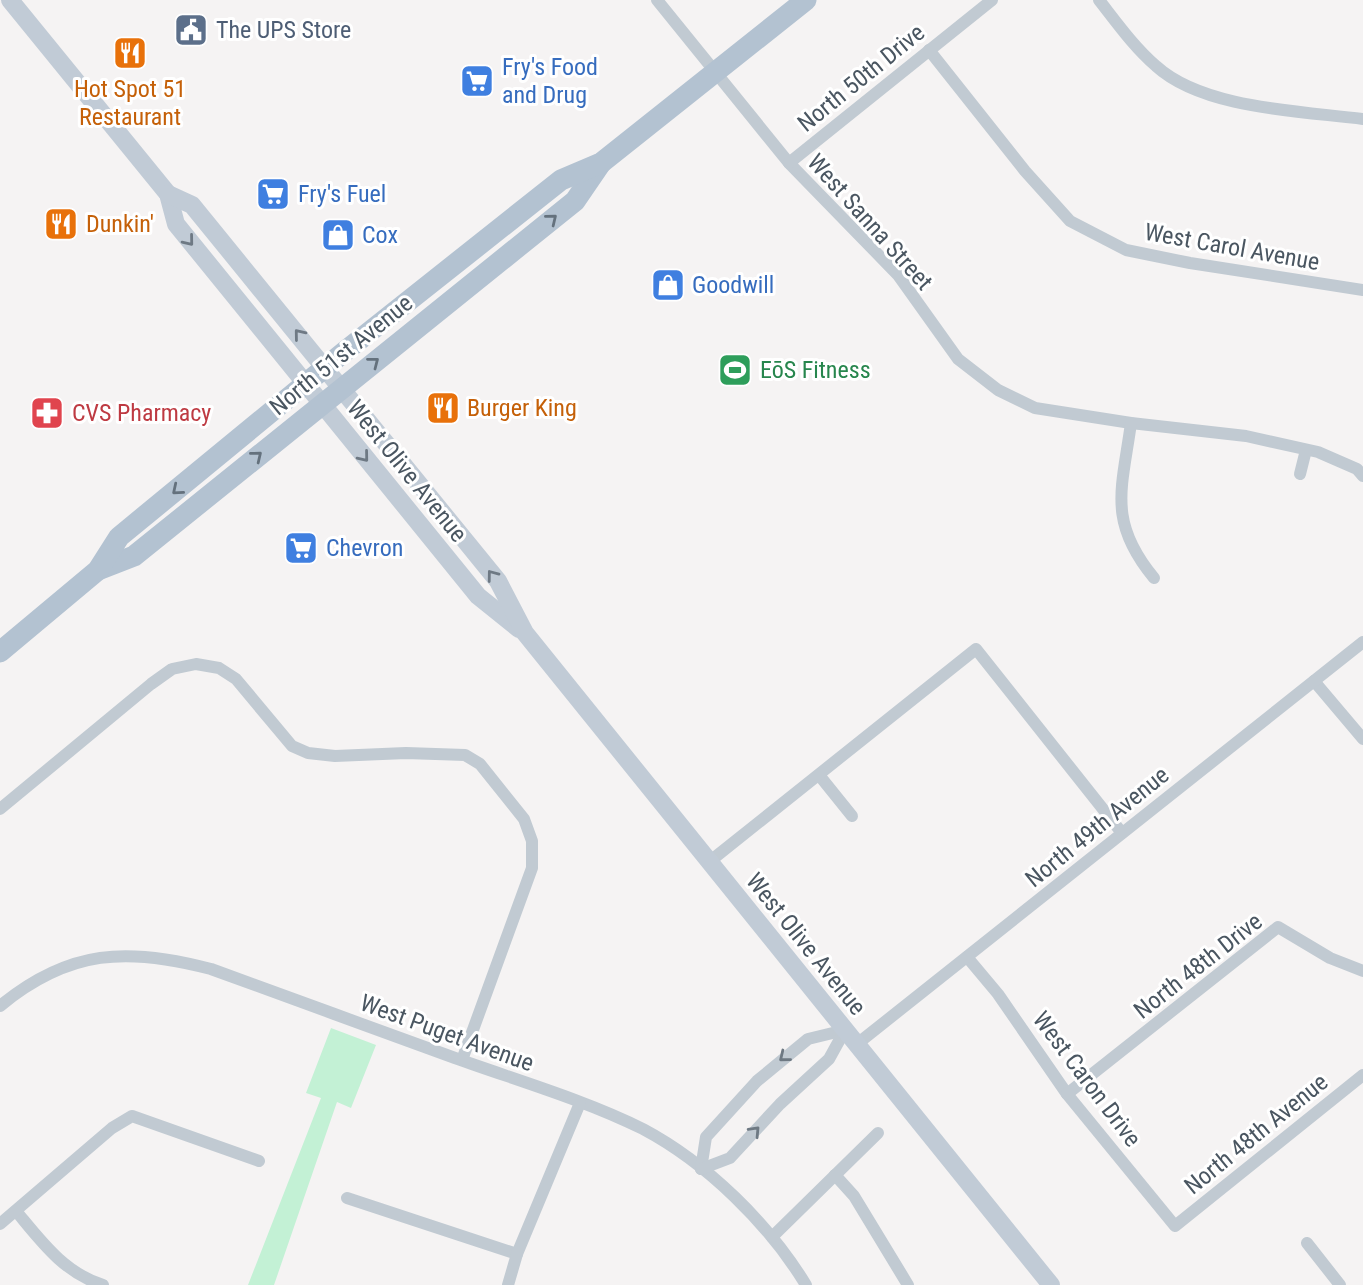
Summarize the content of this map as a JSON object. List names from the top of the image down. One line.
{"streets":{"main road":["North 51st Avenue","West Olive Avenue"],"street":["North 50th Drive","West Sanna Street","West Carol Avenue","North 49th Avenue","North 48th Drive","West Puget Avenue","West Caron Drive","North 48th Avenue"]},"crossings":[["North 50th Drive","West Sanna Street"],["North 50th Drive","West Carol Avenue"],["West Sanna Street","North 51st Avenue"],["North 51st Avenue","West Olive Avenue"],["West Olive Avenue","North 49th Avenue"],["North 49th Avenue","West Puget Avenue"],["North 49th Avenue","West Caron Drive"],["North 48th Drive","West Caron Drive"],["West Caron Drive","North 48th Avenue"]],"places":{"public building":["The UPS Store"],"restaurant":["Hot Spot 51 Restaurant","Dunkin'","Burger King"],"supermarket":["Fry's Food and Drug","Fry's Fuel","Chevron"],"shop":["Cox","Goodwill"],"sports":["EōS Fitness"],"pharmacy":["CVS Pharmacy"]}}
